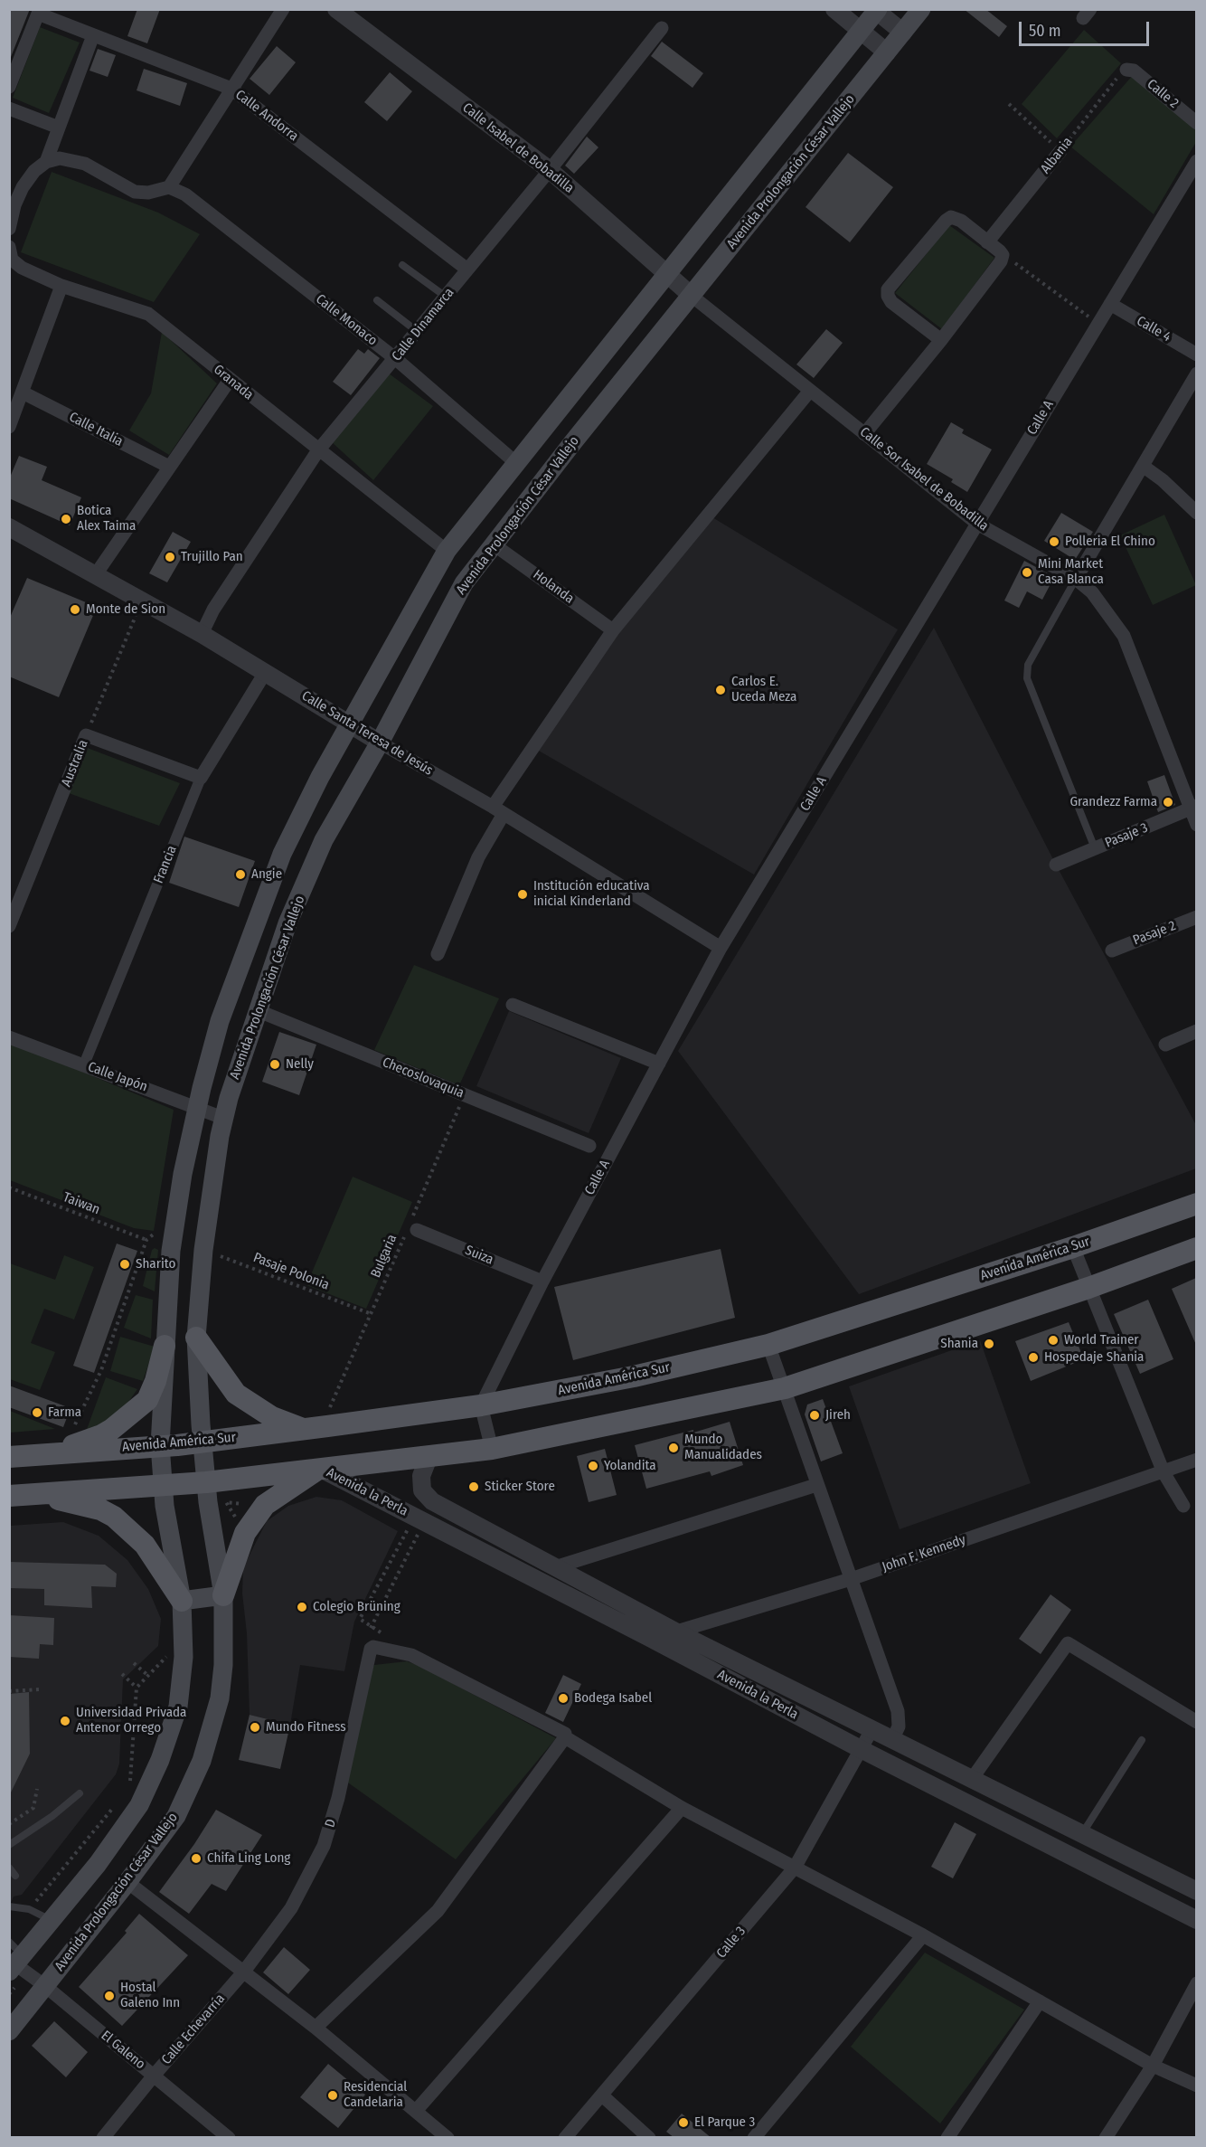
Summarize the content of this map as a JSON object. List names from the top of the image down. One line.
{"streets":{"main road":["Avenida Prolongación César Vallejo","Avenida América Sur"],"street":["Calle 2","Calle Andorra","Calle Isabel de Bobadilla","Albania","Calle Monaco","Calle Dinamarca","Calle 4","Granada","Calle A","Calle Italia","Calle Sor Isabel de Bobadilla","Holanda","Calle Santa Teresa de Jesús","Australia","Pasaje 3","Francia","Pasaje 2","Calle Japón","Checoslovaquia","Suiza","Avenida la Perla","John F. Kennedy","D","Calle 3","Calle Echevarría","El Galeno"],"path":["Taiwan","Bulgaria","Pasaje Polonia"]},"crossings":[["Calle 2","Albania"],["Calle Andorra","Calle Dinamarca"],["Calle Isabel de Bobadilla","Avenida Prolongación César Vallejo"],["Calle Isabel de Bobadilla","Calle Dinamarca"],["Calle Isabel de Bobadilla","Calle Sor Isabel de Bobadilla"],["Avenida Prolongación César Vallejo","Calle Sor Isabel de Bobadilla"],["Avenida Prolongación César Vallejo","Holanda"],["Avenida Prolongación César Vallejo","Calle Santa Teresa de Jesús"],["Avenida Prolongación César Vallejo","Calle Japón"],["Avenida Prolongación César Vallejo","Checoslovaquia"],["Avenida Prolongación César Vallejo","Avenida América Sur"],["Avenida Prolongación César Vallejo","Pasaje Polonia"],["Avenida Prolongación César Vallejo","El Galeno"],["Calle Monaco","Calle Dinamarca"],["Calle Dinamarca","Granada"],["Calle Dinamarca","Calle Santa Teresa de Jesús"],["Calle 4","Calle A"],["Calle A","Calle Sor Isabel de Bobadilla"],["Calle A","Calle Santa Teresa de Jesús"],["Calle A","Suiza"],["Calle A","Avenida América Sur"],["Calle Sor Isabel de Bobadilla","Pasaje 3"],["Calle Santa Teresa de Jesús","Australia"],["Calle Santa Teresa de Jesús","Francia"],["Francia","Calle Japón"],["Checoslovaquia","Bulgaria"],["Suiza","Bulgaria"],["Bulgaria","Avenida América Sur"],["Bulgaria","Pasaje Polonia"],["Avenida la Perla","John F. Kennedy"],["Avenida la Perla","Calle 3"],["D","Calle Echevarría"],["Calle Echevarría","El Galeno"]],"places":["Botica Alex Taima","Polleria El Chino","Trujillo Pan","Mini Market Casa Blanca","Monte de Sion","Carlos E. Uceda Meza","Grandezz Farma","Angie","Institución educativa inicial Kinderland","Nelly","Sharito","World Trainer","Shania","Hospedaje Shania","Farma","Jireh","Mundo Manualidades","Yolandita","Sticker Store","Colegio Brüning","Bodega Isabel","Universidad Privada Antenor Orrego","Mundo Fitness","Chifa Ling Long","Hostal Galeno Inn","Residencial Candelaria","El Parque 3"],"scale_bar":"50 m"}
